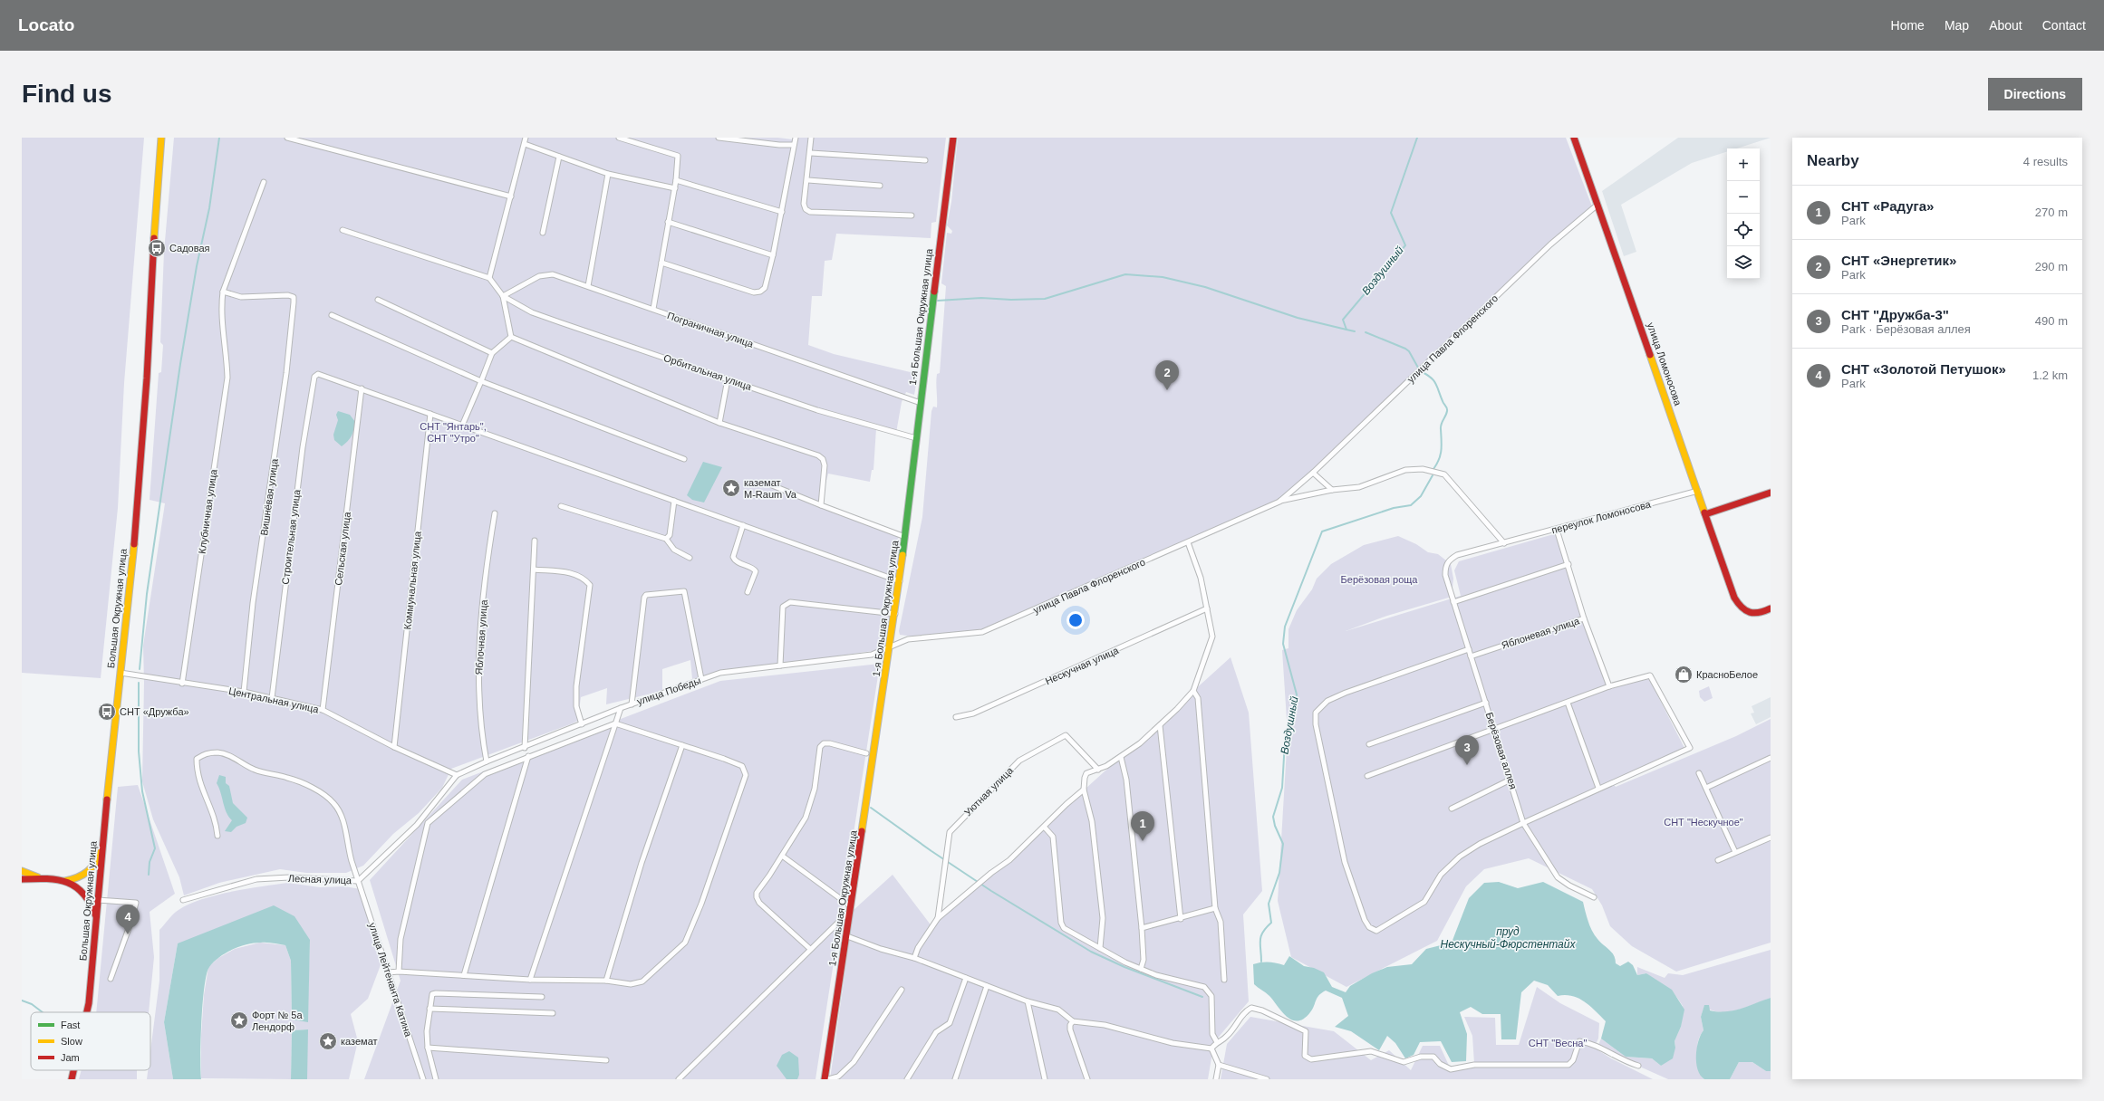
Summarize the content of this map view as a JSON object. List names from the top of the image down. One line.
{"streets":{"main road":["1-я Большая Окружная улица","улица Ломоносова","Большая Окружная улица"],"street":["Пограничная улица","улица Павла Флоренского","Орбитальная улица","Вишнёвая улица","Клубничная улица","переулок Ломоносова","Строительная улица","Сельская улица","Коммунальная улица","Яблоневая улица","Яблочная улица","Нескучная улица","улица Победы","Центральная улица","Берёзовая аллея","Уютная улица","Лесная улица","улица Лейтенанта Катина"]},"crossings":[["1-я Большая Окружная улица","Пограничная улица"],["1-я Большая Окружная улица","улица Павла Флоренского"],["1-я Большая Окружная улица","Орбитальная улица"],["1-я Большая Окружная улица","улица Победы"],["Пограничная улица","Орбитальная улица"],["улица Павла Флоренского","улица Ломоносова"],["улица Павла Флоренского","переулок Ломоносова"],["улица Павла Флоренского","улица Победы"],["улица Павла Флоренского","Берёзовая аллея"],["улица Ломоносова","переулок Ломоносова"],["Вишнёвая улица","Клубничная улица"],["Вишнёвая улица","Центральная улица"],["Клубничная улица","Центральная улица"],["переулок Ломоносова","Яблоневая улица"],["переулок Ломоносова","Берёзовая аллея"],["Строительная улица","Сельская улица"],["Строительная улица","Центральная улица"],["Сельская улица","Центральная улица"],["Коммунальная улица","Центральная улица"],["Большая Окружная улица","Центральная улица"],["Яблоневая улица","Берёзовая аллея"],["Яблочная улица","улица Победы"],["улица Победы","Центральная улица"],["улица Победы","Лесная улица"],["Центральная улица","Лесная улица"],["Лесная улица","улица Лейтенанта Катина"]],"water":["Воздушный","пруд Нескучный-Фюрстентайх"],"parks":["СНТ \"Янтарь\", СНТ \"Утро\"","Берёзовая роща","СНТ \"Нескучное\"","СНТ \"Весна\""],"places":{"bus stop":["Садовая","СНТ «Дружба»"],"place":["каземат M-Raum Va","Форт № 5а Лендорф","каземат"],"shop":["КрасноБелое"]},"legend":["Fast","Slow","Jam"],"page":{"header":"Locato","nav":["Home","Map","About","Contact"],"buttons":"Directions","title":"Find us","heading":["Nearby","4 results"],"map_buttons":["+","−"],"list":[{"mark":"1","name":"СНТ «Радуга»","note":"Park","value":"270 m"},{"mark":"2","name":"СНТ «Энергетик»","note":"Park","value":"290 m"},{"mark":"3","name":"СНТ \"Дружба-3\"","note":"Park · Берёзовая аллея","value":"490 m"},{"mark":"4","name":"СНТ «Золотой Петушок»","note":"Park","value":"1.2 km"}],"pins":["2","3","1","4"]}}
